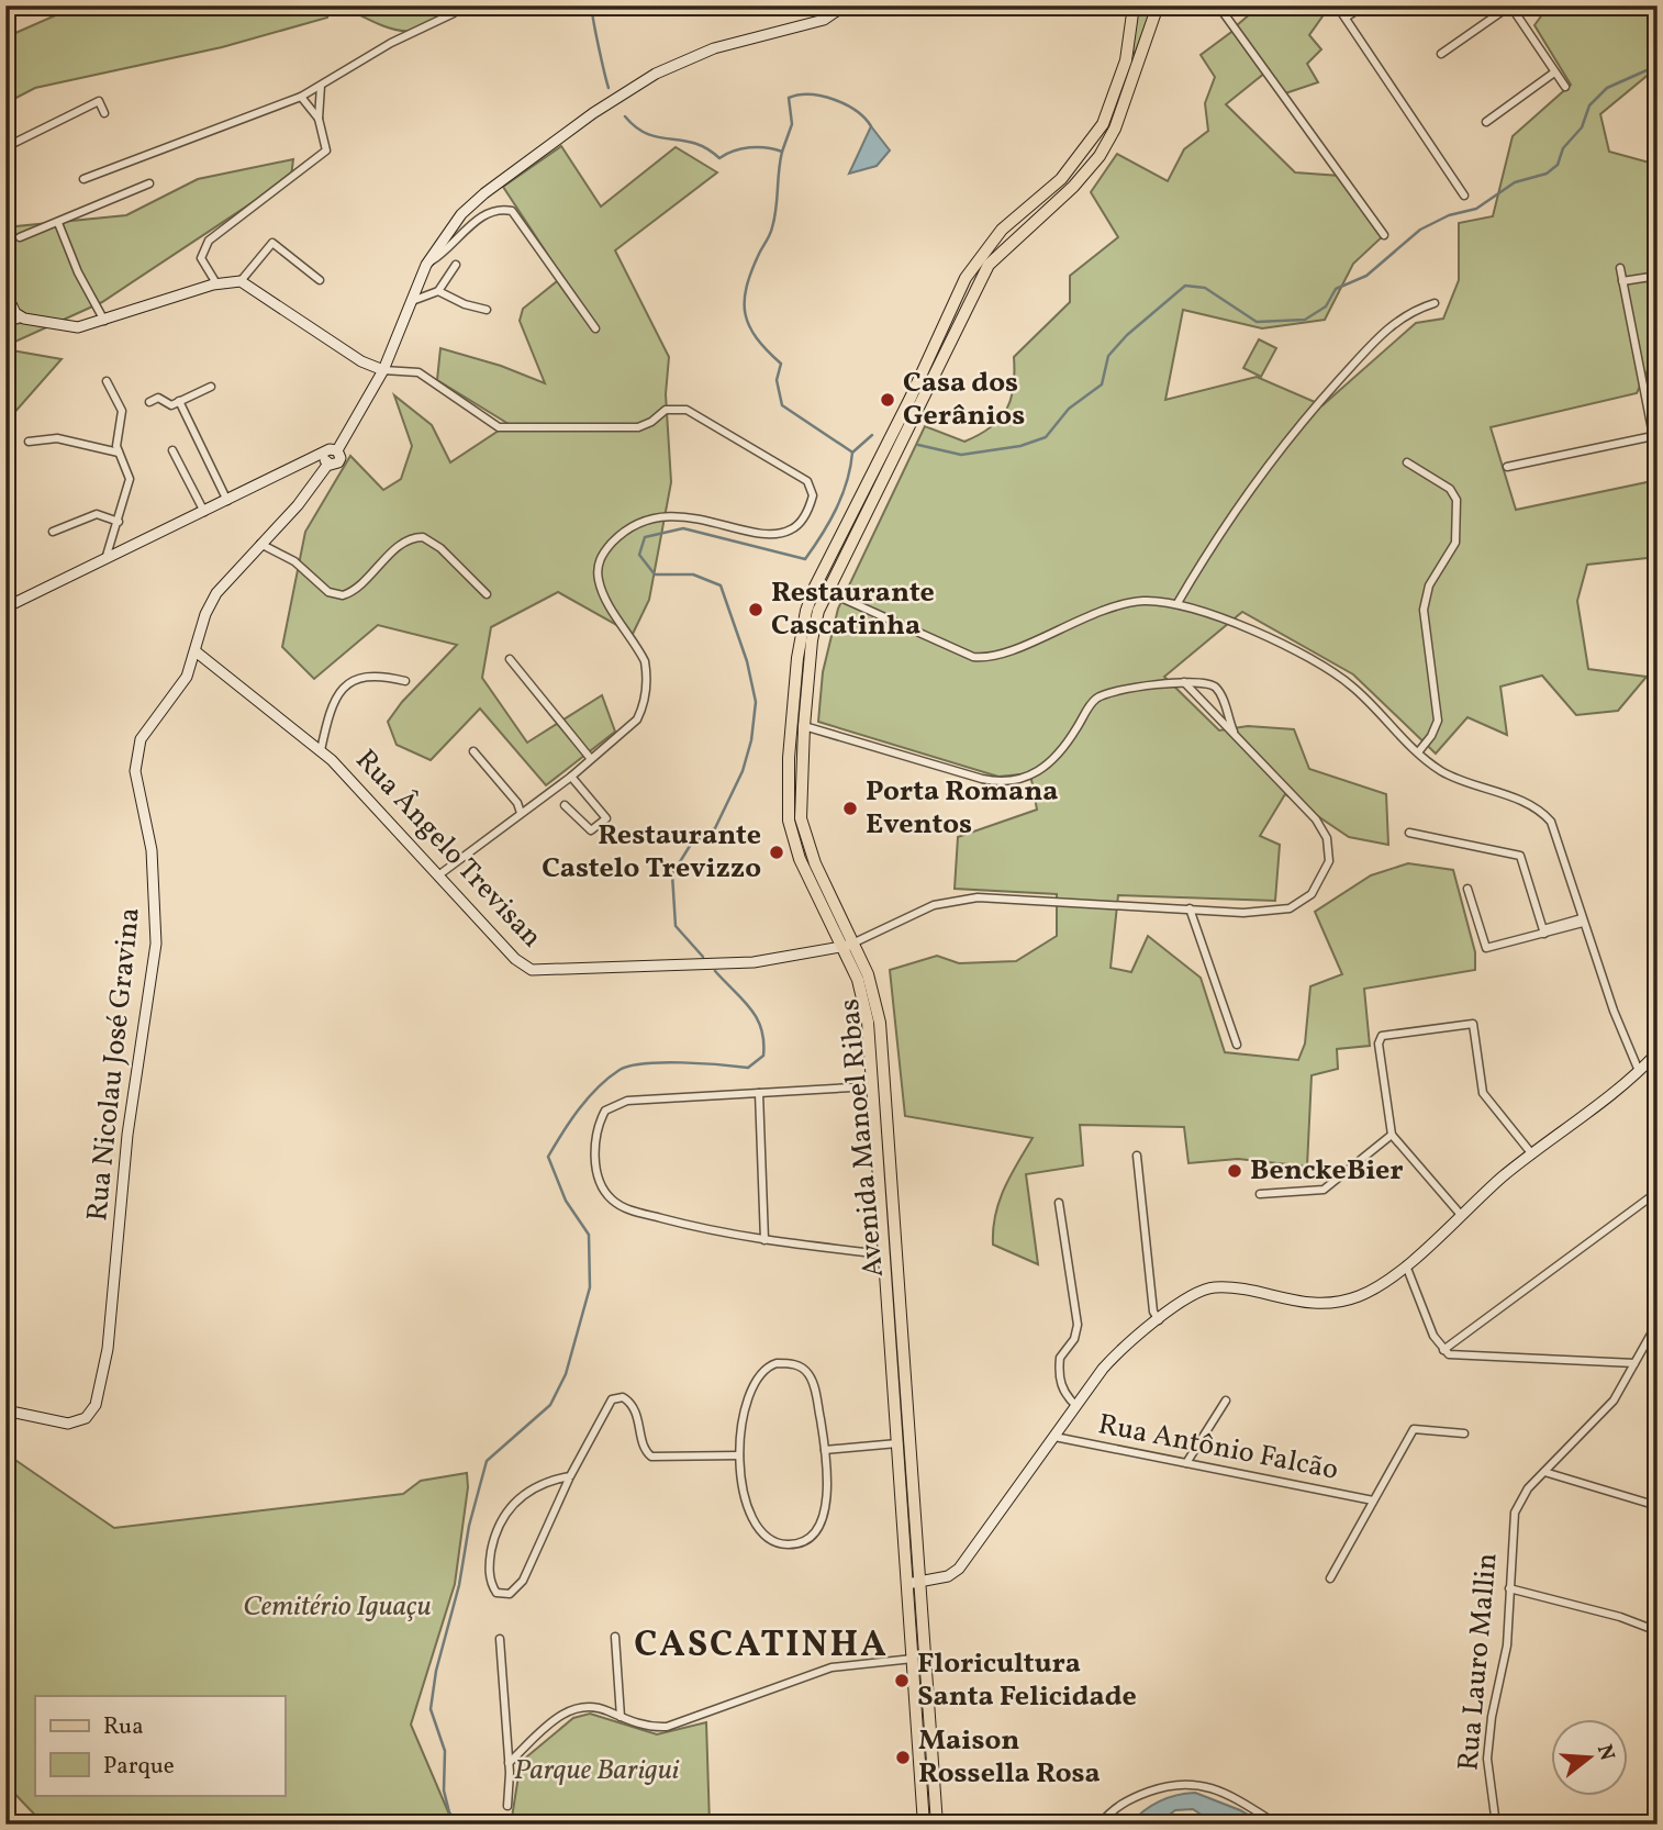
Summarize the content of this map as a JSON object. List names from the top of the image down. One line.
{"streets":{"main road":["Rua Ângelo Trevisan","Rua Nicolau José Gravina","Avenida Manoel Ribas"],"street":["Rua Antônio Falcão","Rua Lauro Mallin"]},"crossings":[["Rua Ângelo Trevisan","Rua Nicolau José Gravina"],["Rua Ângelo Trevisan","Avenida Manoel Ribas"]],"districts":["CASCATINHA"],"parks":["Cemitério Iguaçu","Parque Barigui"],"places":["Casa dos Gerânios","Restaurante Cascatinha","Porta Romana Eventos","Restaurante Castelo Trevizzo","BenckeBier","Floricultura Santa Felicidade","Maison Rossella Rosa"],"legend":["Rua","Parque"],"north":"right"}
